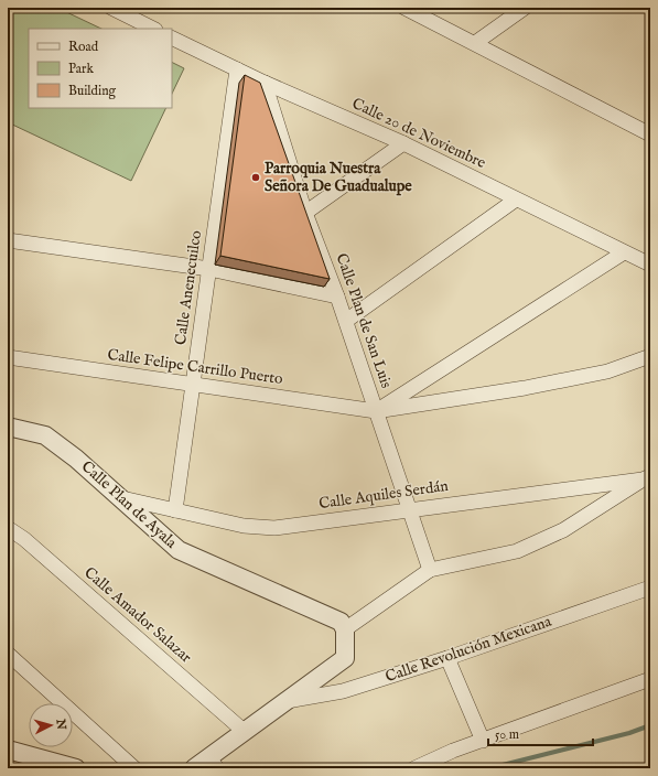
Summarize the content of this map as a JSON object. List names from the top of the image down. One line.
{"streets":{"street":["Calle 20 de Noviembre","Calle Anenecuilco","Calle Plan de San Luis","Calle Felipe Carrillo Puerto","Calle Aquiles Serdán","Calle Plan de Ayala","Calle Amador Salazar","Calle Revolución Mexicana"]},"crossings":[["Calle 20 de Noviembre","Calle Anenecuilco"],["Calle 20 de Noviembre","Calle Plan de San Luis"],["Calle Anenecuilco","Calle Felipe Carrillo Puerto"],["Calle Anenecuilco","Calle Aquiles Serdán"],["Calle Plan de San Luis","Calle Felipe Carrillo Puerto"],["Calle Plan de San Luis","Calle Aquiles Serdán"],["Calle Aquiles Serdán","Calle Plan de Ayala"],["Calle Plan de Ayala","Calle Revolución Mexicana"],["Calle Amador Salazar","Calle Revolución Mexicana"]],"places":["Parroquia Nuestra Señora De Guadualupe"],"legend":["Road","Park","Building"],"scale_bar":"50 m","north":"right"}
